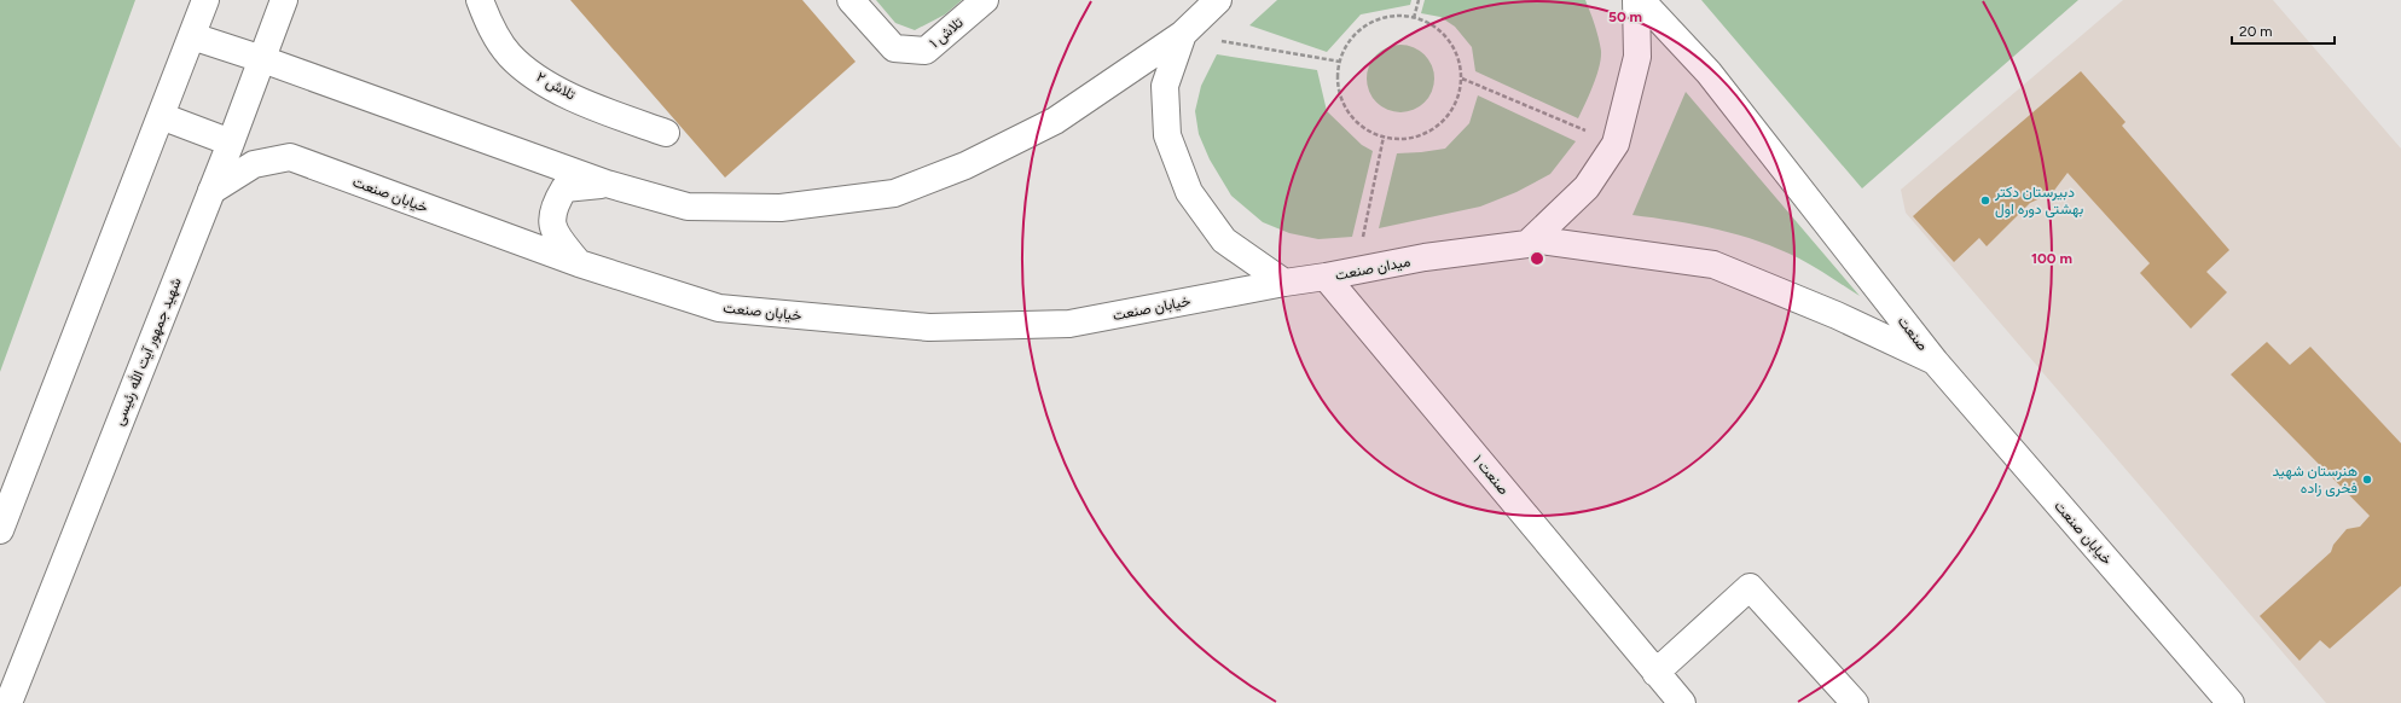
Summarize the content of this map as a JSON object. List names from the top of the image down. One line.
{"streets":{"street":["تلاش ۱","تلاش ۲","خیابان صنعت","میدان صنعت","صنعت","شهید جمهور آیت الله رئیسی","صنعت ۱"]},"crossings":[["خیابان صنعت","میدان صنعت"],["خیابان صنعت","صنعت"],["خیابان صنعت","شهید جمهور آیت الله رئیسی"],["میدان صنعت","صنعت"],["میدان صنعت","صنعت ۱"]],"places":["دبیرستان دکتر بهشتی دوره اول","هنرستان شهید فخری زاده"],"scale_bar":"20 m","rings":["50 m","100 m"]}
